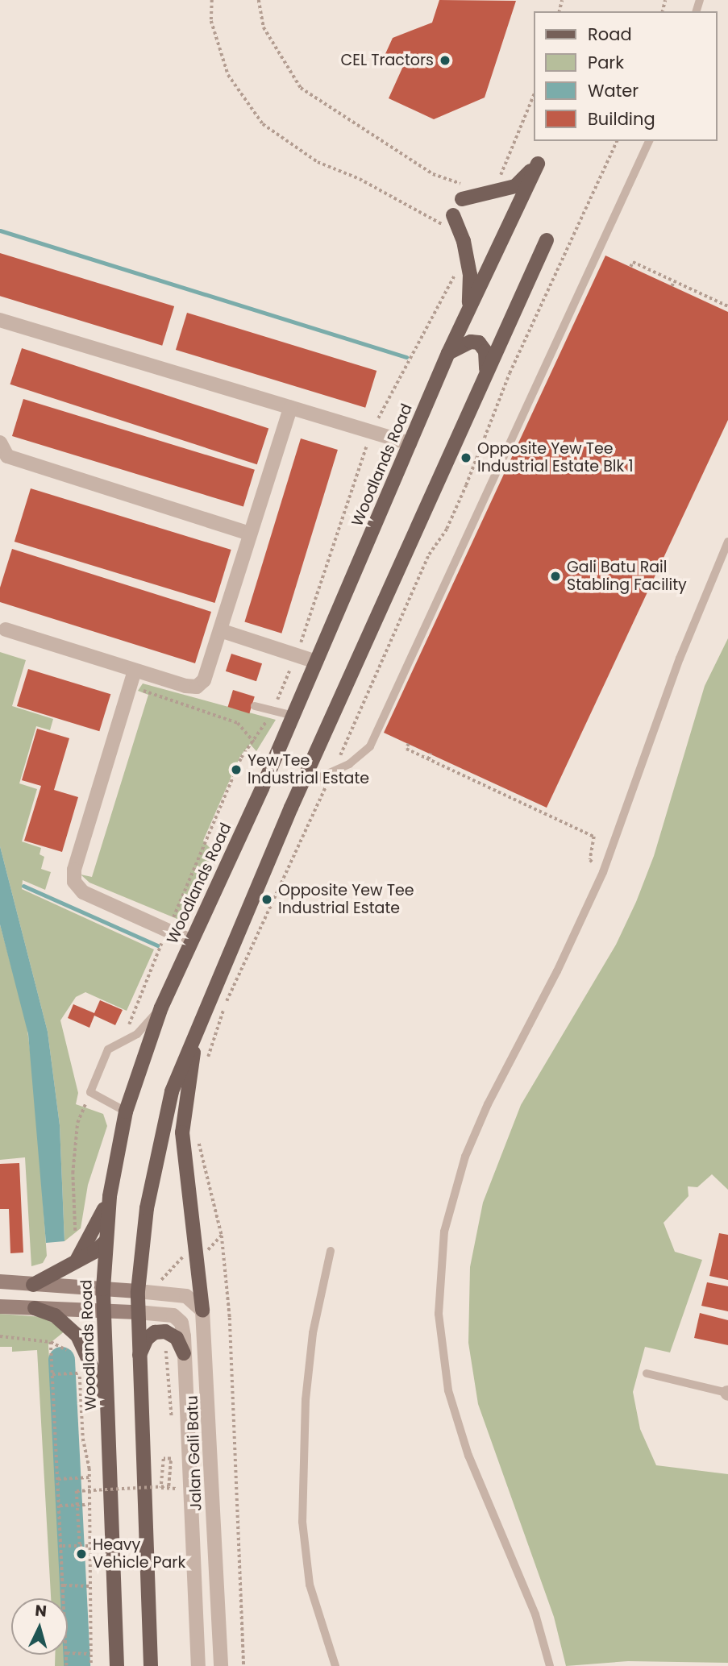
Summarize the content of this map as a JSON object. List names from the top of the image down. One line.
{"streets":{"main road":["Woodlands Road"],"street":["Jalan Gali Batu"]},"places":["CEL Tractors","Opposite Yew Tee Industrial Estate Blk 1","Gali Batu Rail Stabling Facility","Yew Tee Industrial Estate","Opposite Yew Tee Industrial Estate","Heavy Vehicle Park"],"legend":["Road","Park","Water","Building"],"north":"top"}
